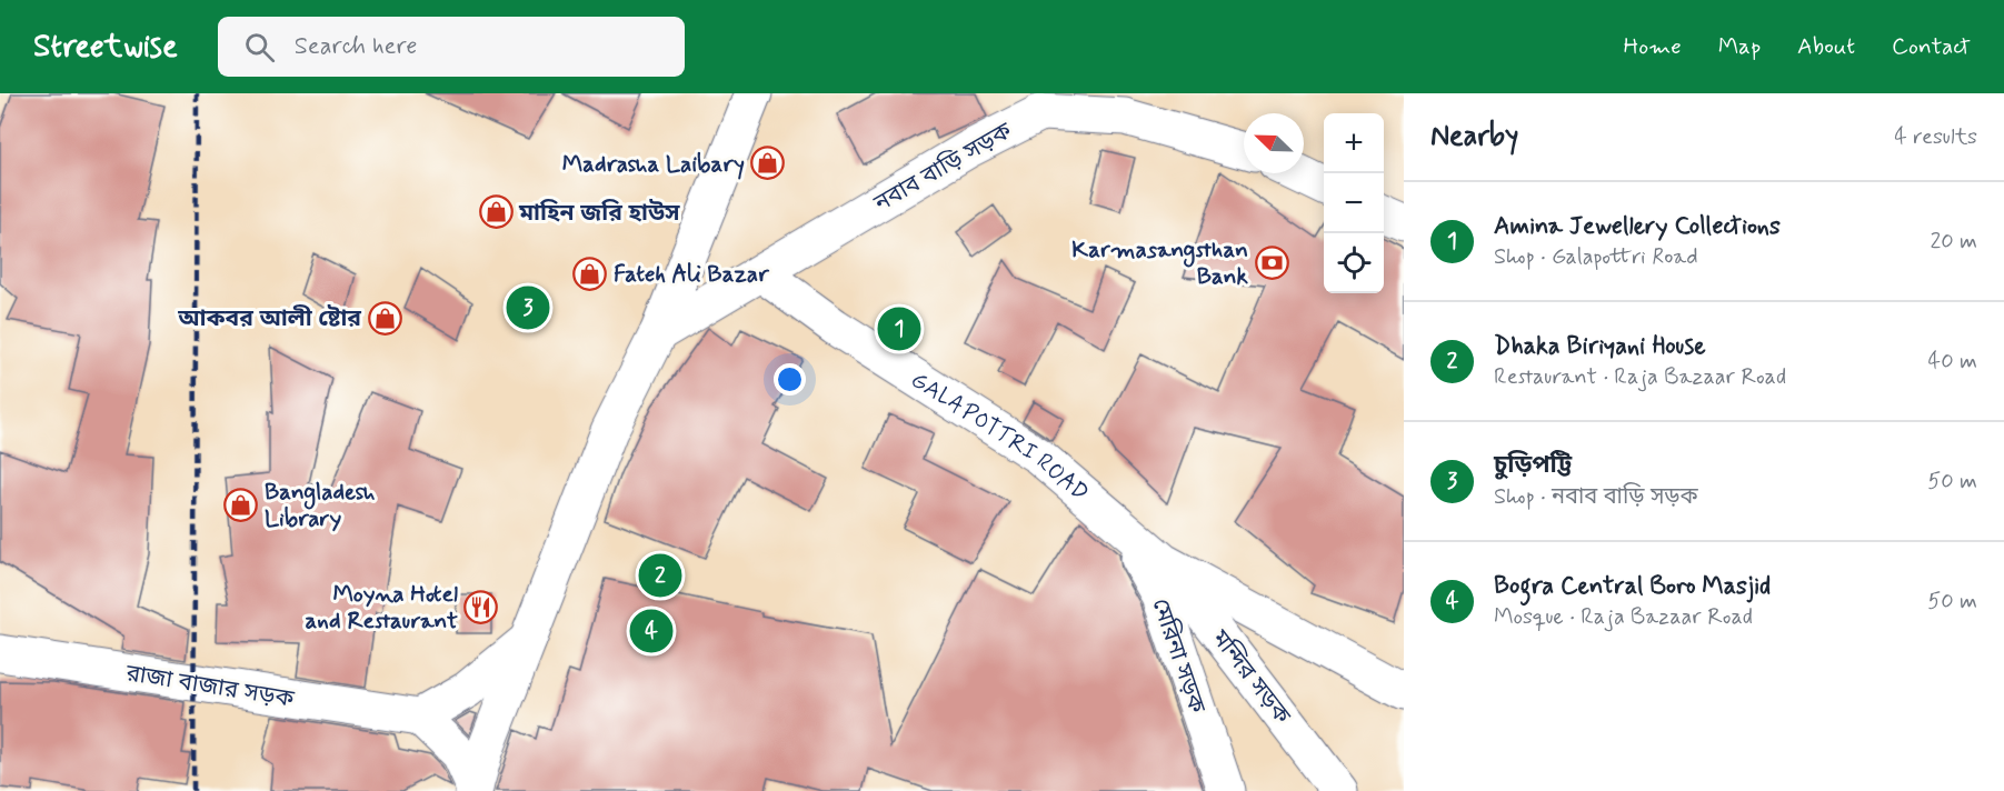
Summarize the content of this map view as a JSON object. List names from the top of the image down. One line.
{"streets":{"street":["নবাব বাড়ি সড়ক","GALAPOTTRI ROAD","মেরিনা সড়ক","মন্দির সড়ক","রাজা বাজার সড়ক"]},"crossings":[["নবাব বাড়ি সড়ক","GALAPOTTRI ROAD"],["GALAPOTTRI ROAD","মেরিনা সড়ক"],["GALAPOTTRI ROAD","মন্দির সড়ক"]],"places":{"shop":["Madrasha Laibary","মাহিন জরি হাউস","Fateh Ali Bazar","আকবর আলী ষ্টোর","Bangladesh Library"],"bank":["Karmasangsthan Bank"],"restaurant":["Moyna Hotel and Restaurant"]},"north":"top left","page":{"header":"Streetwise","search":"Search here","nav":["Home","Map","About","Contact"],"heading":["Nearby","4 results"],"map_buttons":["+","−"],"list":[{"mark":"1","name":"Amina Jewellery Collections","note":"Shop · Galapottri Road","value":"20 m"},{"mark":"2","name":"Dhaka Biriyani House","note":"Restaurant · Raja Bazaar Road","value":"40 m"},{"mark":"3","name":"চুড়িপট্টি","note":"Shop · নবাব বাড়ি সড়ক","value":"50 m"},{"mark":"4","name":"Bogra Central Boro Masjid","note":"Mosque · Raja Bazaar Road","value":"50 m"}],"pins":["3","1","2","4"]}}
